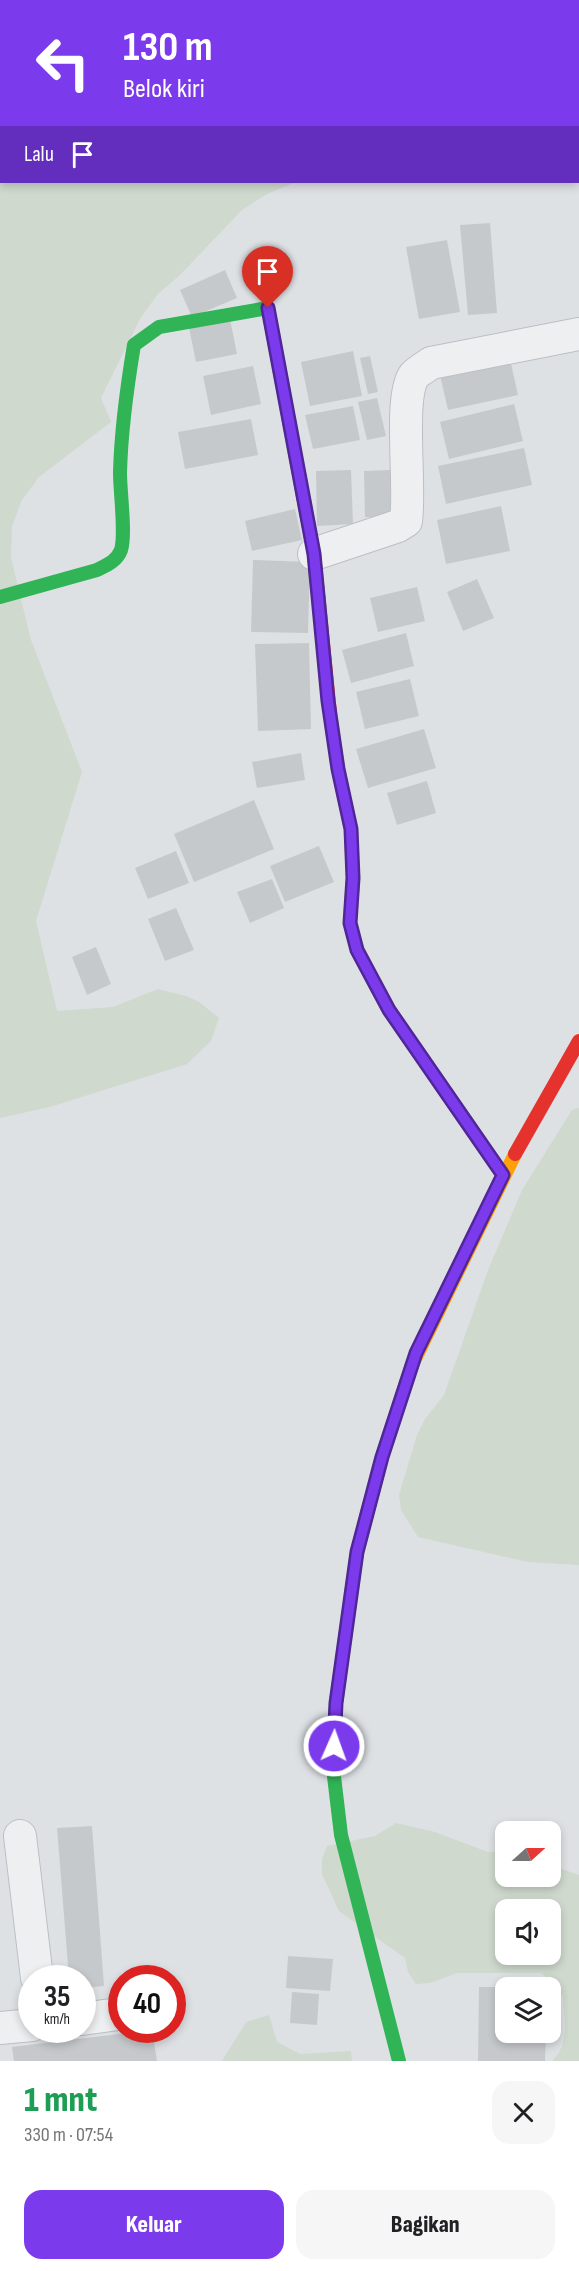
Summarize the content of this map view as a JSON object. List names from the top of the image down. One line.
{"north":"right","page":{"turn":["130 m","Belok kiri"],"then":"Lalu","speed":"35 km/h","limit":"40","heading":["1 mnt","330 m · 07:54"],"buttons":["Keluar","Bagikan"]}}
